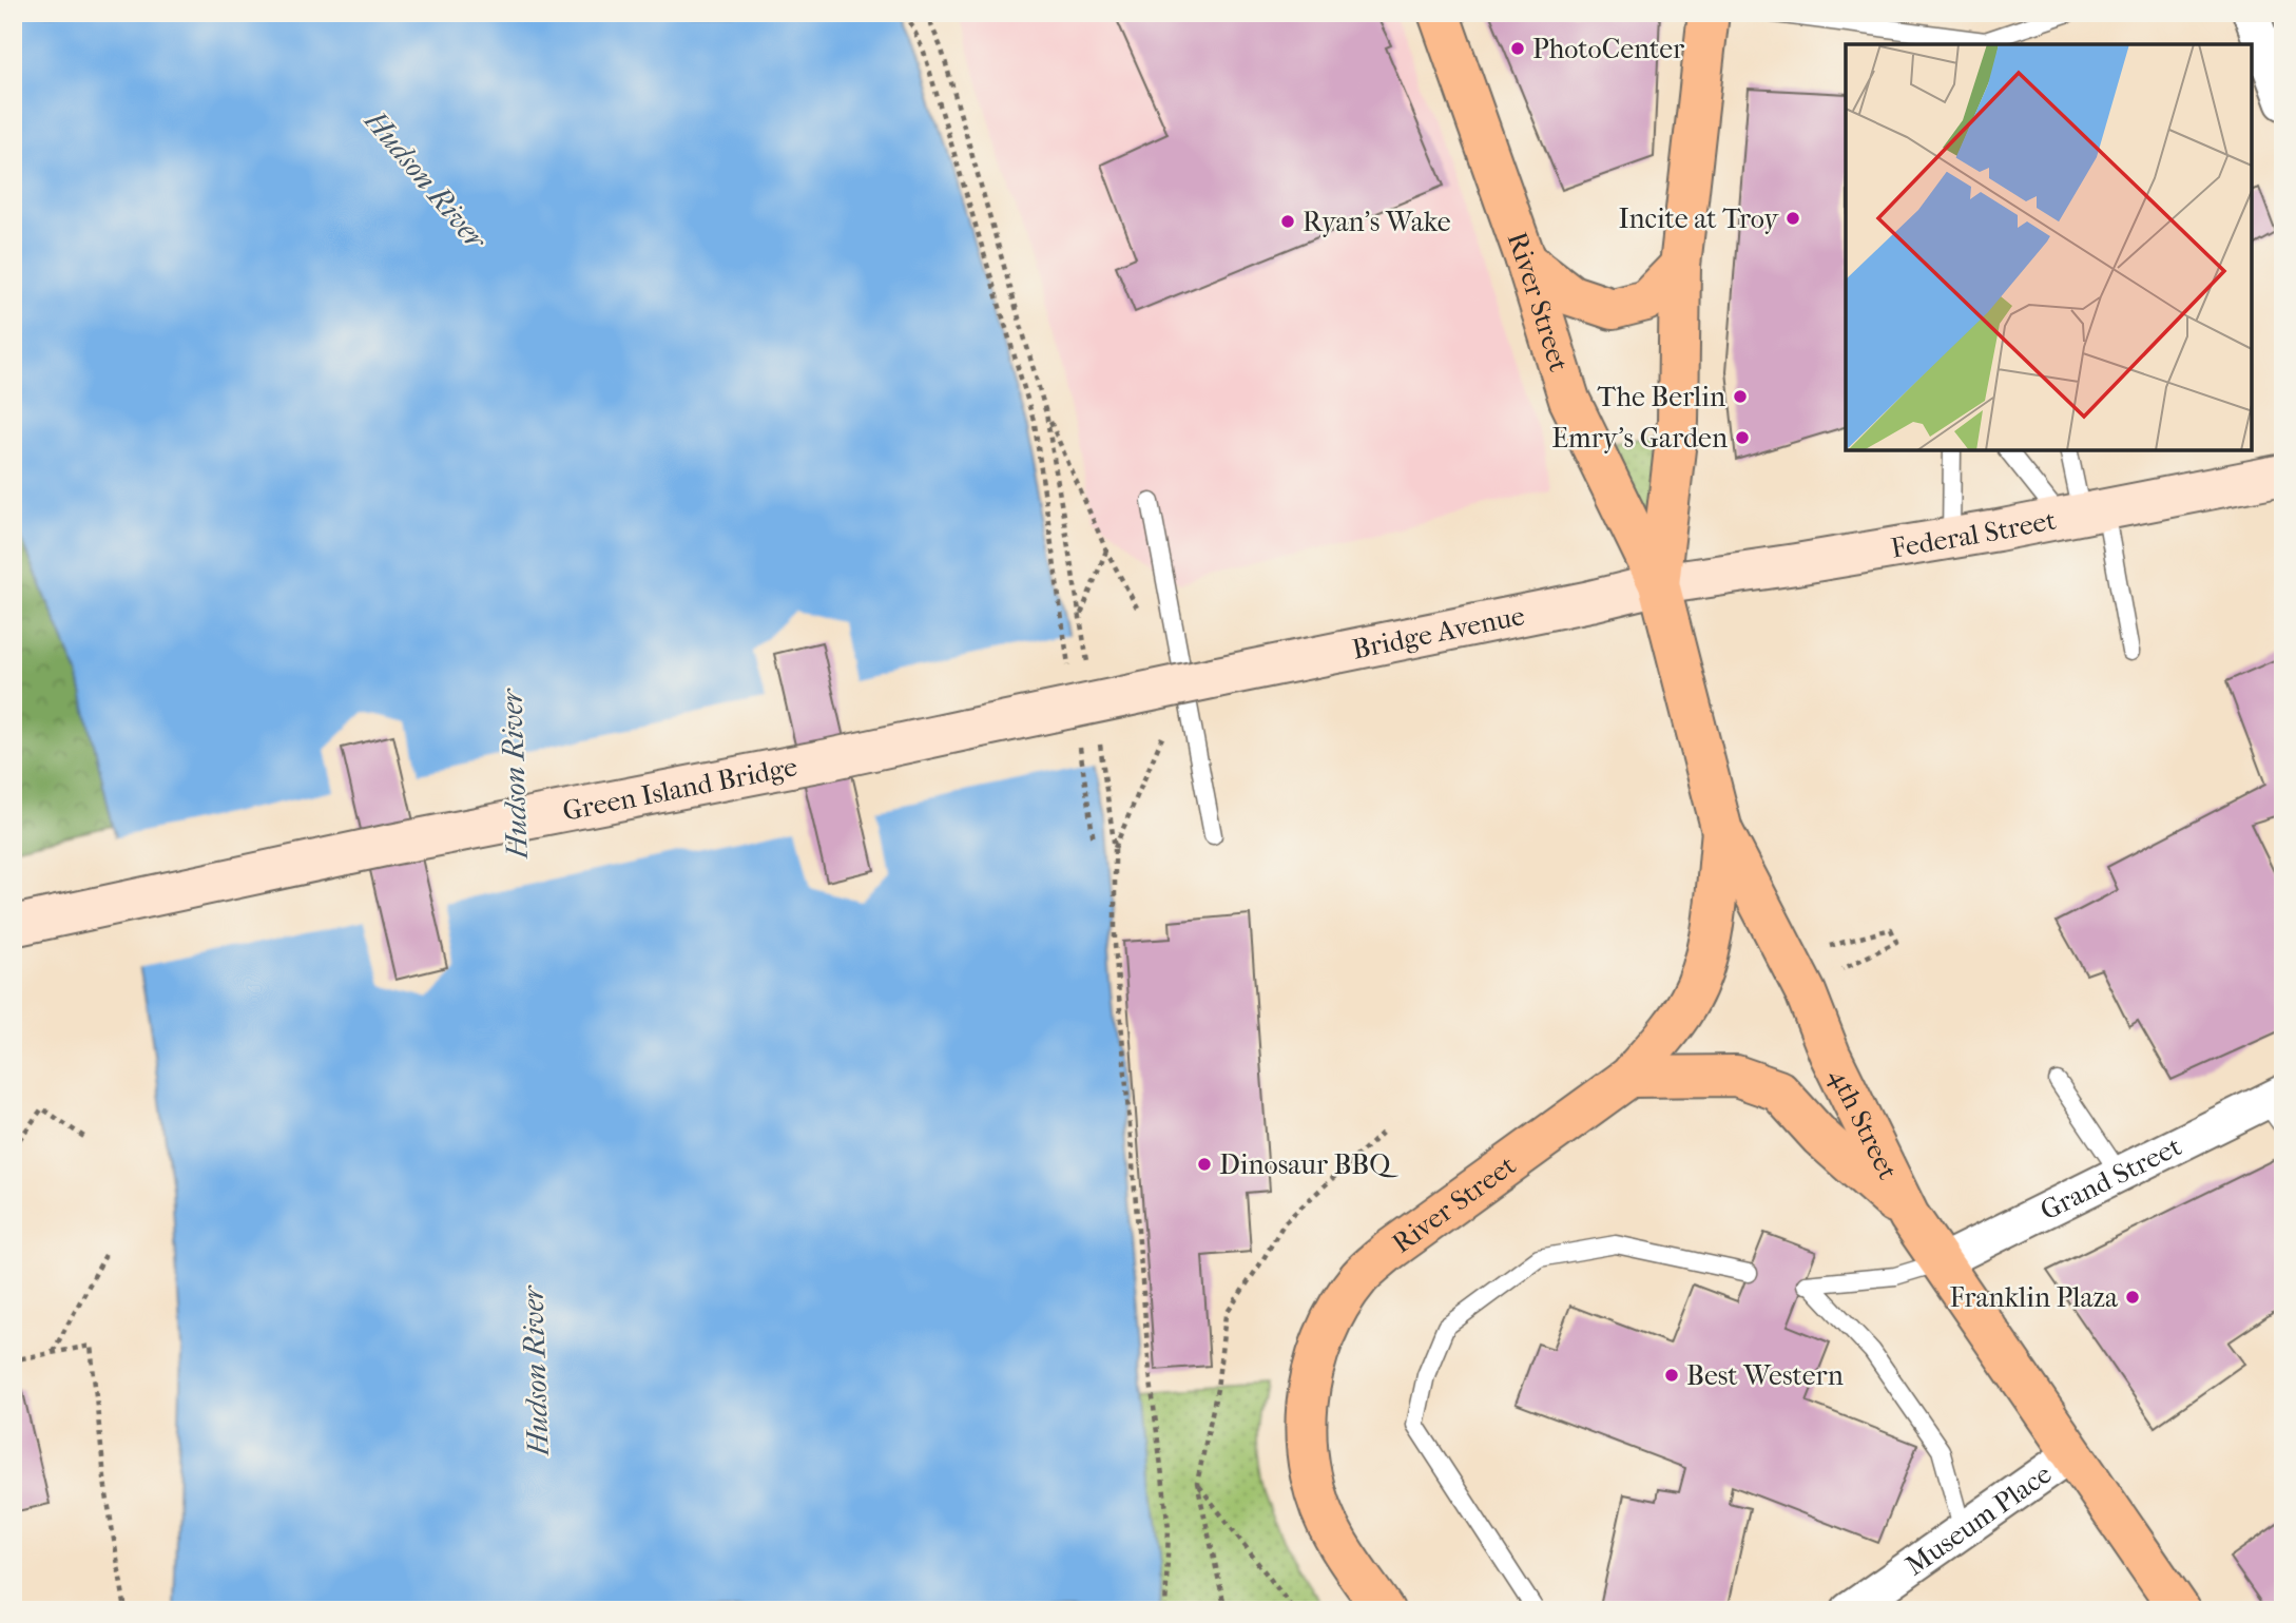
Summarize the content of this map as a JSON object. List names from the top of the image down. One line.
{"streets":{"main road":["River Street","4th Street"],"street":["Federal Street","Bridge Avenue","Green Island Bridge","Grand Street","Museum Place"]},"crossings":[["River Street","Federal Street"],["River Street","Bridge Avenue"],["River Street","4th Street"],["Federal Street","Bridge Avenue"],["Federal Street","4th Street"],["Bridge Avenue","Green Island Bridge"],["Bridge Avenue","4th Street"],["4th Street","Grand Street"],["4th Street","Museum Place"]],"water":["Hudson River"],"places":["PhotoCenter","Incite at Troy","Ryan's Wake","The Berlin","Emry’s Garden","Dinosaur BBQ","Franklin Plaza","Best Western"]}
